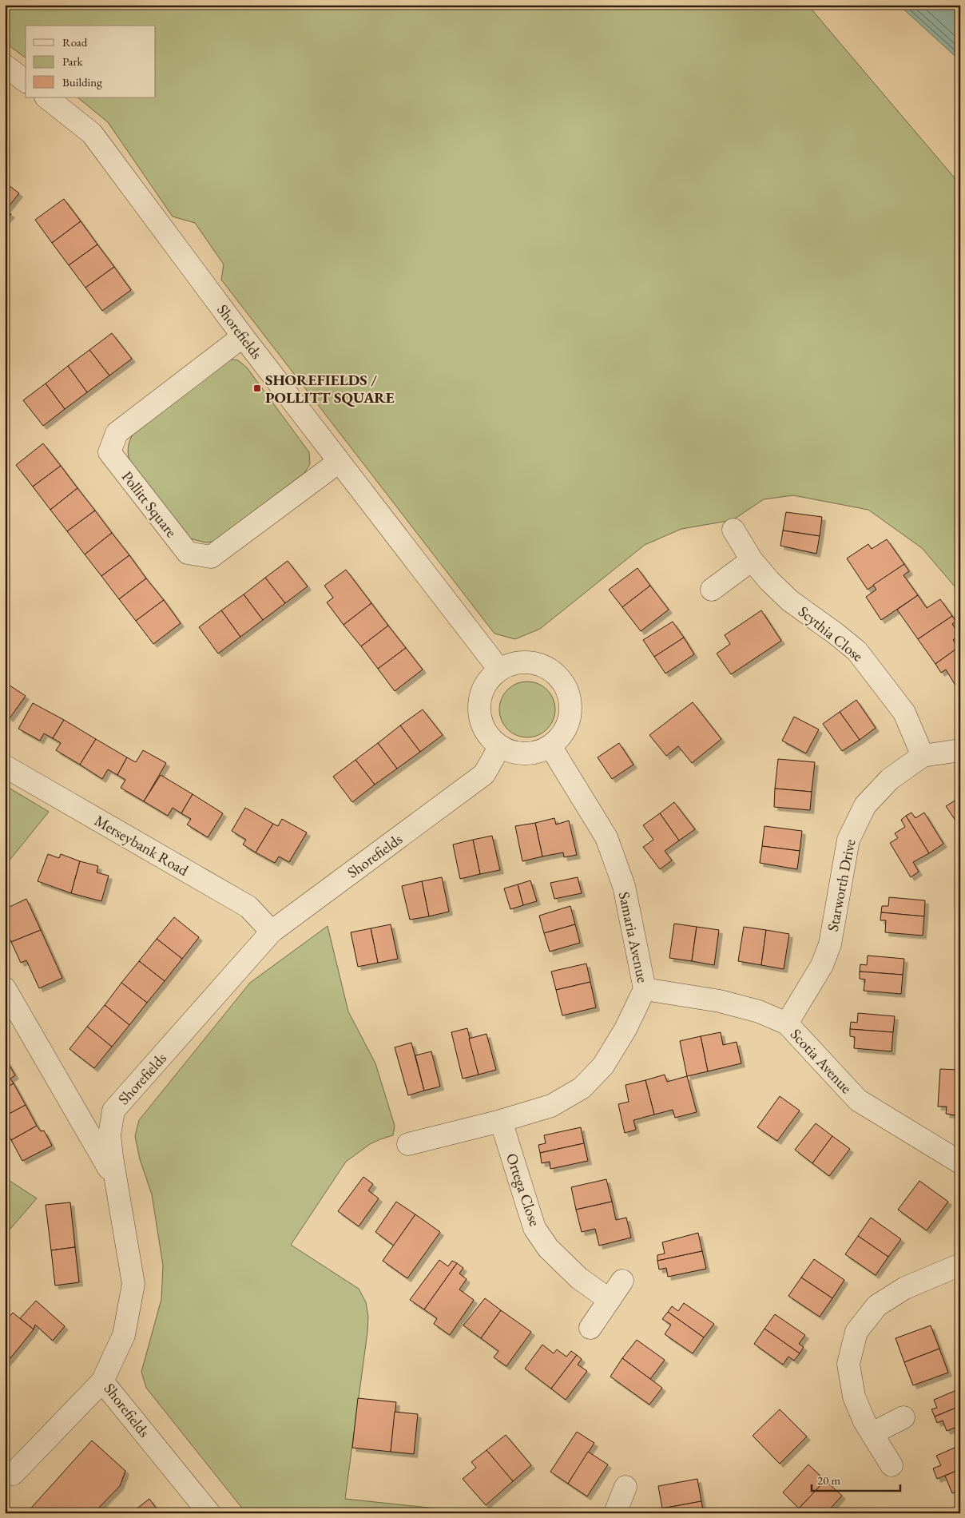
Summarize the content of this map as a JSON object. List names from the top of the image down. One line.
{"streets":{"street":["Shorefields","Pollitt Square","Scythia Close","Merseybank Road","Starworth Drive","Samaria Avenue","Scotia Avenue","Ortega Close"]},"crossings":[["Shorefields","Pollitt Square"],["Shorefields","Merseybank Road"],["Shorefields","Samaria Avenue"],["Scythia Close","Starworth Drive"],["Starworth Drive","Scotia Avenue"],["Samaria Avenue","Scotia Avenue"],["Samaria Avenue","Ortega Close"]],"places":{"transit":["SHOREFIELDS / POLLITT SQUARE"]},"legend":["Road","Park","Building"],"scale_bar":"20 m"}
